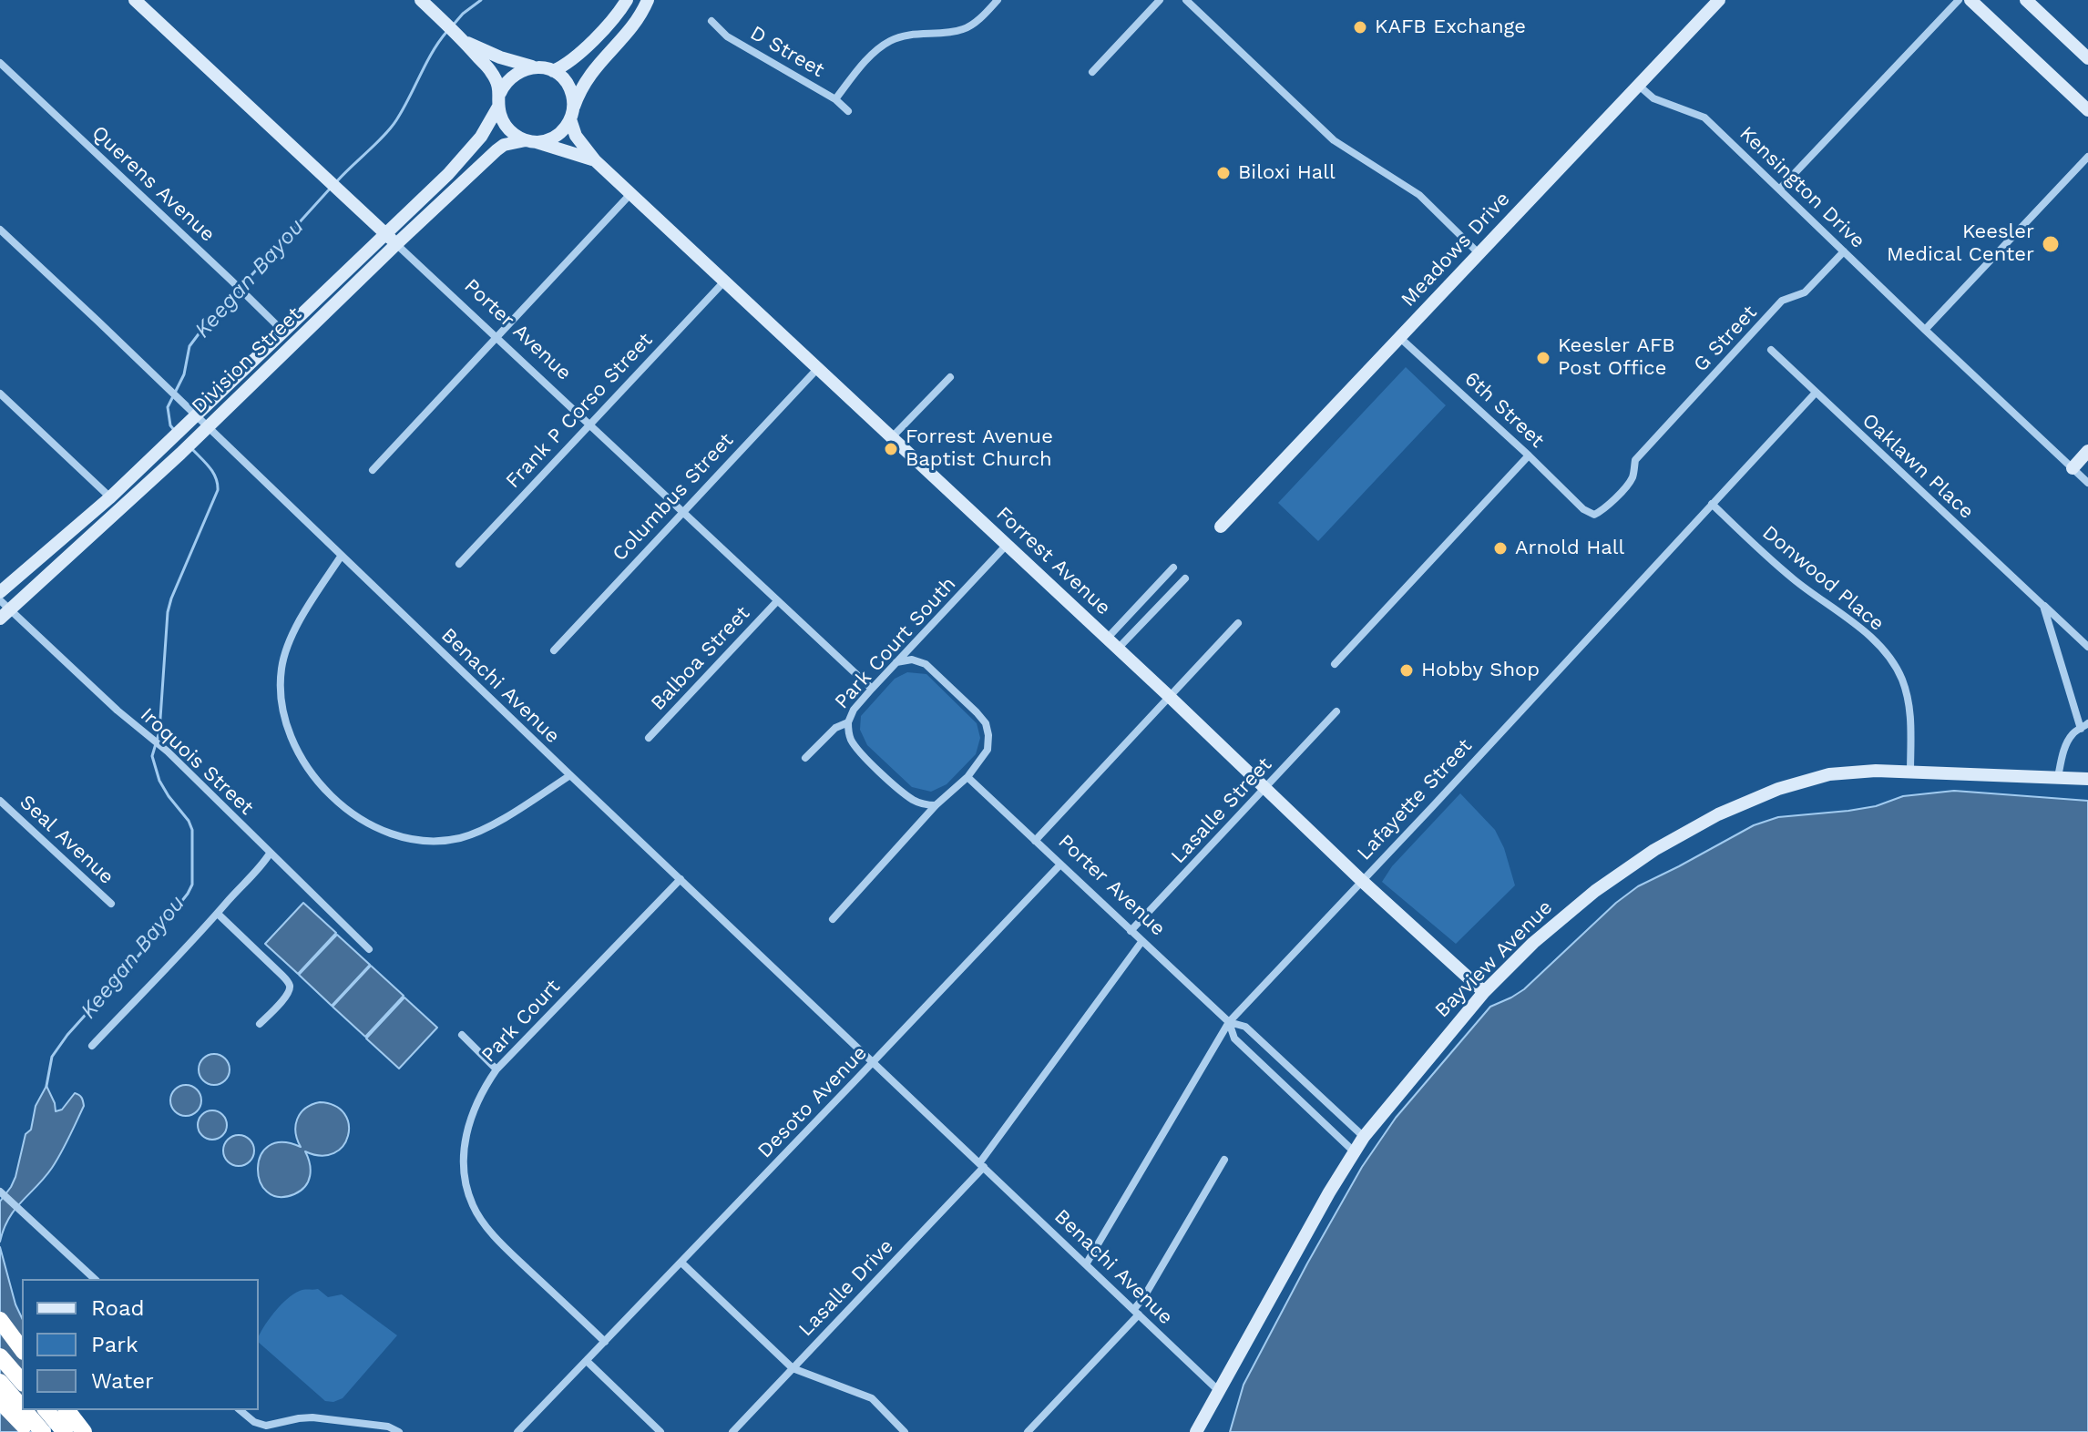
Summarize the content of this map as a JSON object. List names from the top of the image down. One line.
{"streets":{"street":["D Street","Querens Avenue","Kensington Drive","Meadows Drive","Porter Avenue","G Street","Division Street","6th Street","Frank P Corso Street","Oaklawn Place","Columbus Street","Forrest Avenue","Donwood Place","Park Court South","Balboa Street","Benachi Avenue","Iroquois Street","Lafayette Street","Lasalle Street","Seal Avenue","Bayview Avenue","Park Court","Desoto Avenue","Lasalle Drive"]},"crossings":[["Querens Avenue","Division Street"],["Kensington Drive","Meadows Drive"],["Kensington Drive","G Street"],["Meadows Drive","6th Street"],["Porter Avenue","Division Street"],["Porter Avenue","Frank P Corso Street"],["Porter Avenue","Columbus Street"],["Porter Avenue","Park Court South"],["Porter Avenue","Balboa Street"],["Porter Avenue","Lafayette Street"],["Porter Avenue","Lasalle Street"],["Porter Avenue","Bayview Avenue"],["Porter Avenue","Desoto Avenue"],["G Street","6th Street"],["Division Street","Forrest Avenue"],["Division Street","Benachi Avenue"],["Division Street","Iroquois Street"],["Frank P Corso Street","Forrest Avenue"],["Oaklawn Place","Lafayette Street"],["Oaklawn Place","Bayview Avenue"],["Columbus Street","Forrest Avenue"],["Forrest Avenue","Park Court South"],["Forrest Avenue","Lafayette Street"],["Forrest Avenue","Lasalle Street"],["Forrest Avenue","Bayview Avenue"],["Donwood Place","Lafayette Street"],["Donwood Place","Bayview Avenue"],["Benachi Avenue","Lafayette Street"],["Benachi Avenue","Bayview Avenue"],["Benachi Avenue","Park Court"],["Benachi Avenue","Desoto Avenue"],["Benachi Avenue","Lasalle Drive"],["Park Court","Desoto Avenue"]],"water":["Keegan Bayou"],"places":["KAFB Exchange","Biloxi Hall","Keesler Medical Center","Keesler AFB Post Office","Forrest Avenue Baptist Church","Arnold Hall","Hobby Shop"],"legend":["Road","Park","Water"]}
